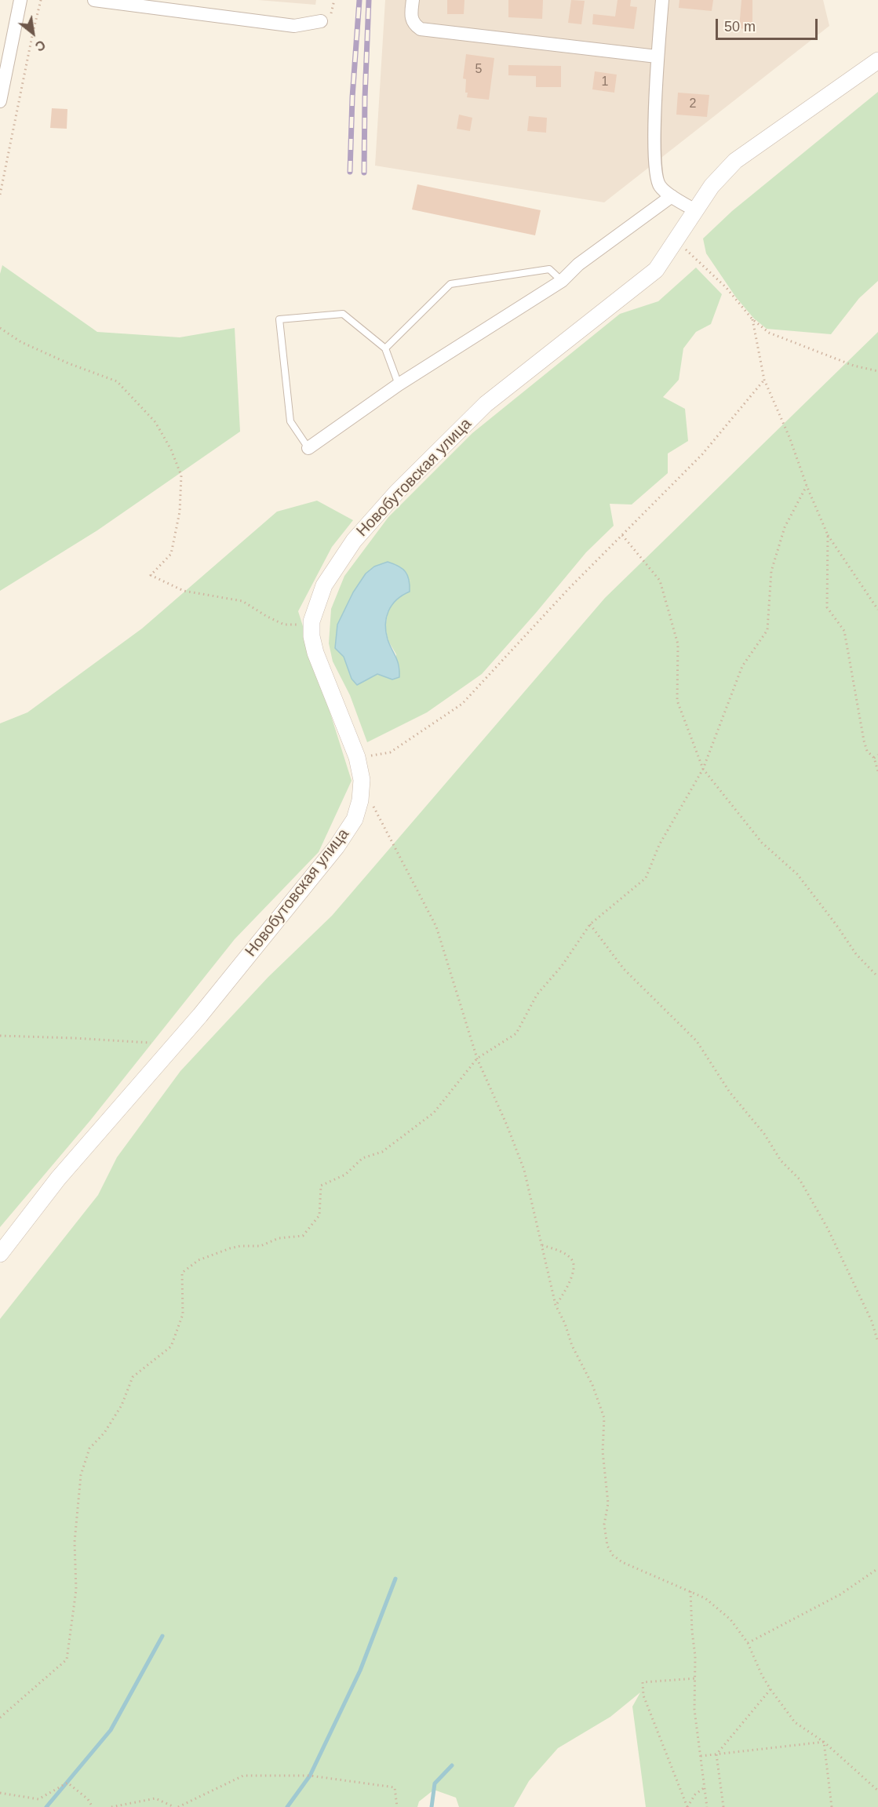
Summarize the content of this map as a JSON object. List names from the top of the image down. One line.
{"streets":{"street":["Новобутовская улица"]},"house_numbers":["5","1","2"],"scale_bar":"50 m","north":"bottom right"}
